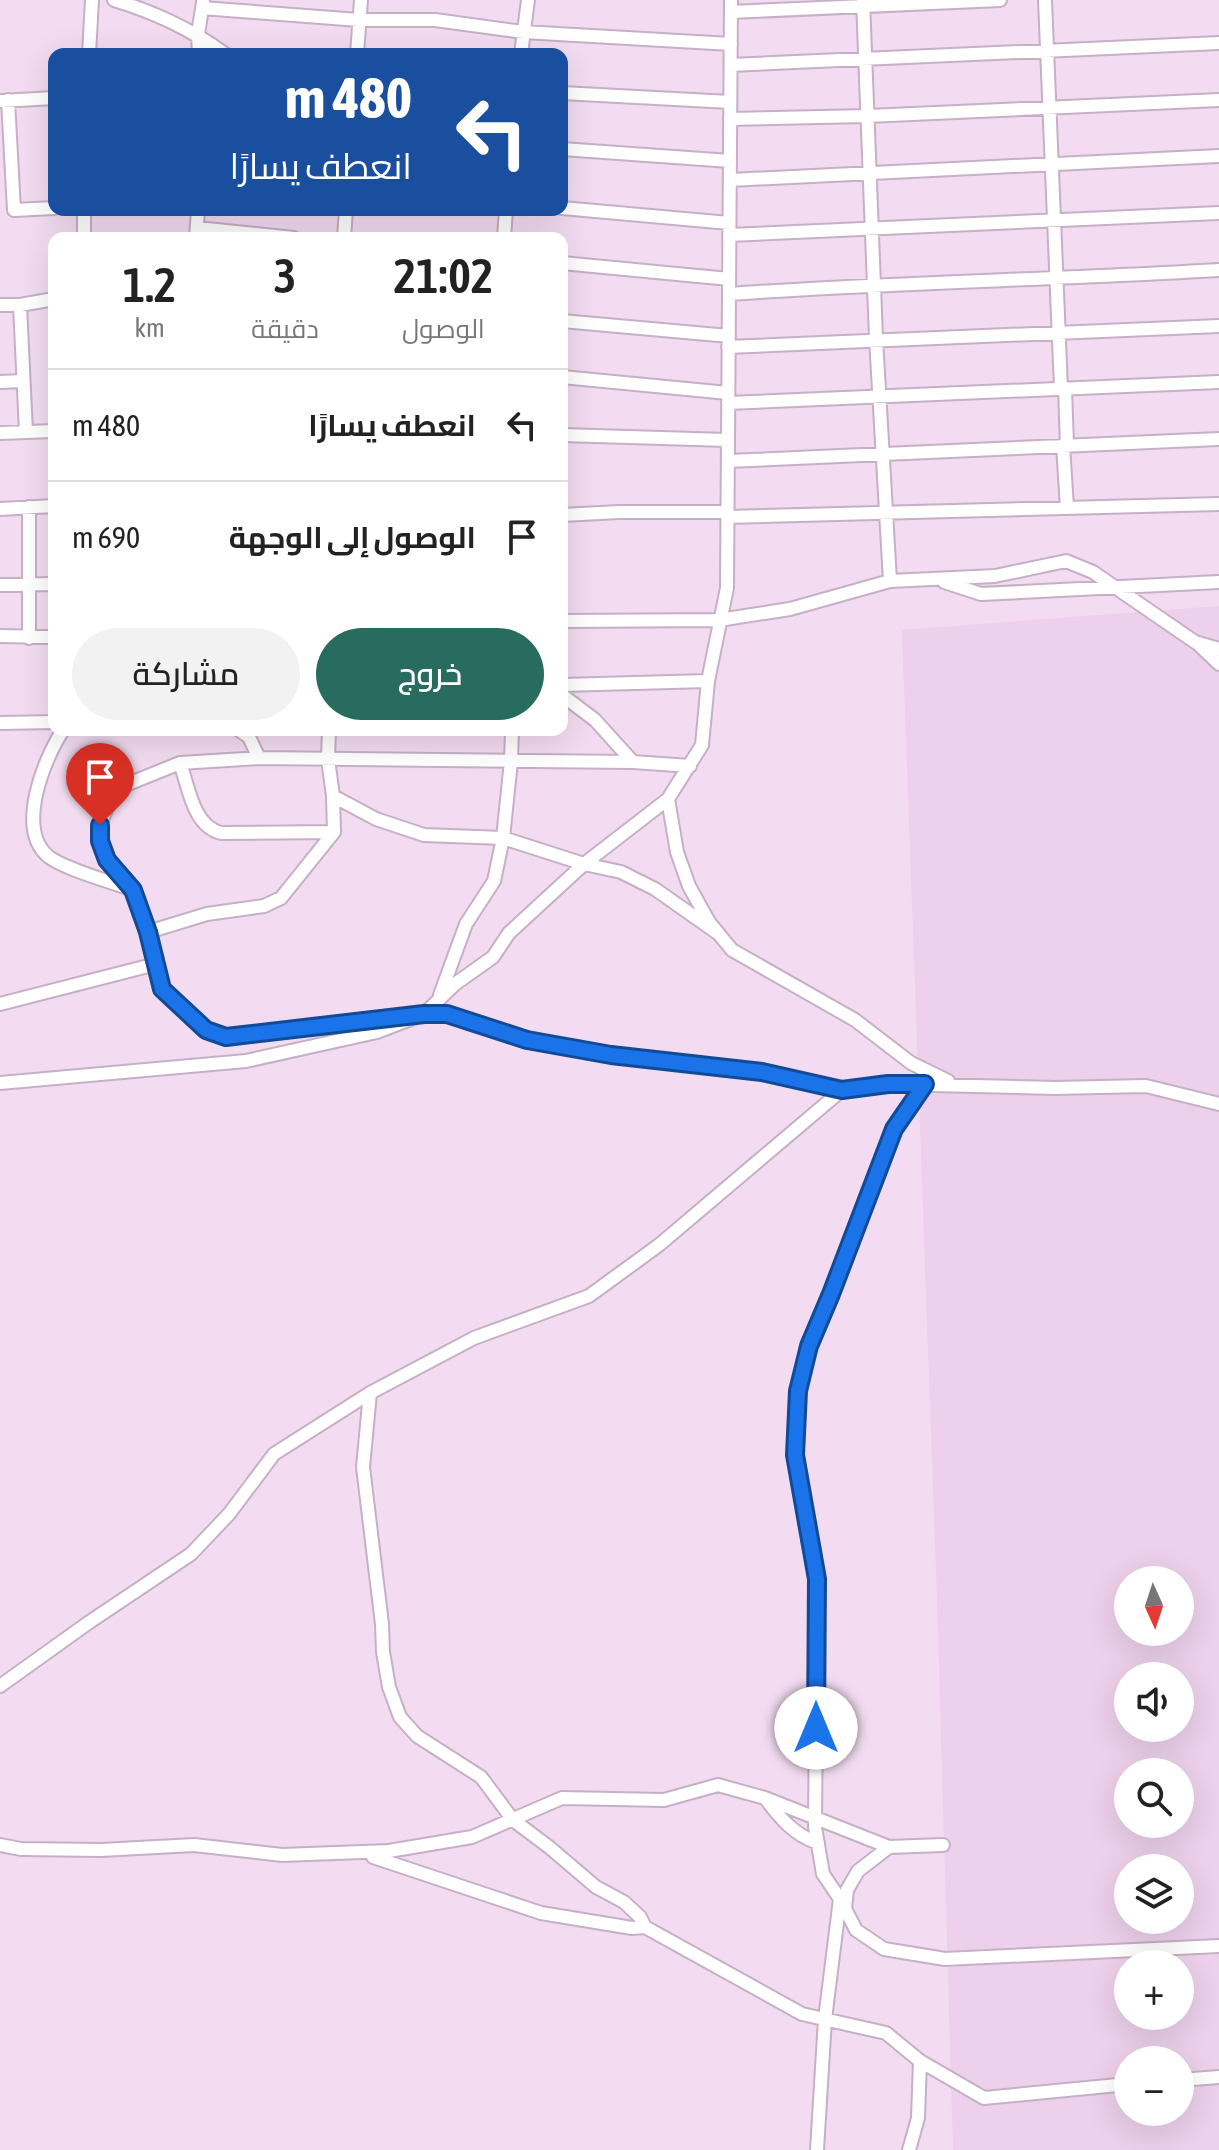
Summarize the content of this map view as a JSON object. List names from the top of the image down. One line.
{"north":"bottom","page":{"turn":["480 m","انعطف يسارًا"],"eta":["21:02","الوصول","3","دقيقة","1.2","km"],"list":[{"name":"انعطف يسارًا","value":"480 m"},{"name":"الوصول إلى الوجهة","value":"690 m"}],"buttons":["خروج","مشاركة"],"map_buttons":["+","−"]}}
